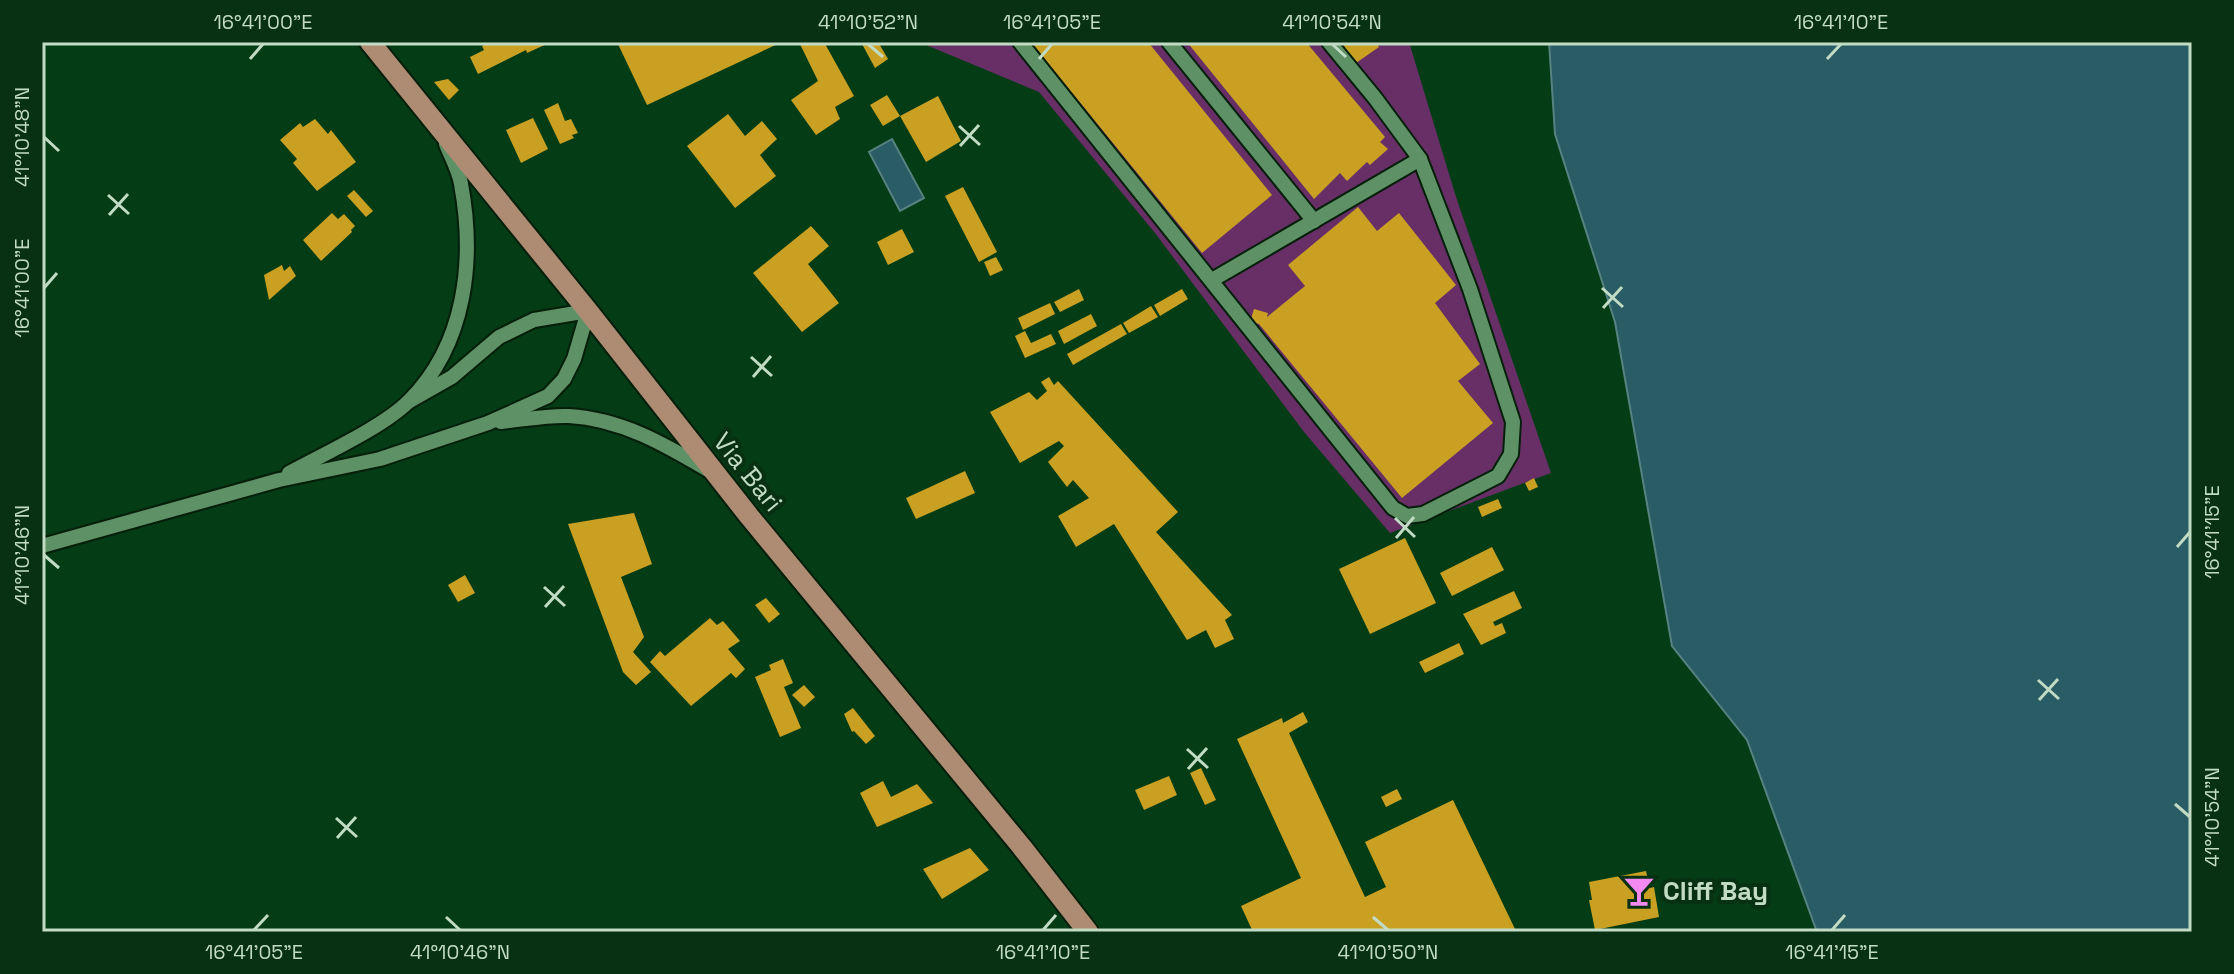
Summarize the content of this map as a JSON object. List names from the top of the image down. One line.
{"streets":{"main road":["Via Bari"]},"places":{"bar":["Cliff Bay"]},"coordinates":["16°41'00\"E","41°10'52\"N","16°41'05\"E","41°10'54\"N","16°41'10\"E","41°10'48\"N","16°41'15\"E","41°10'46\"N","41°10'50\"N"]}
